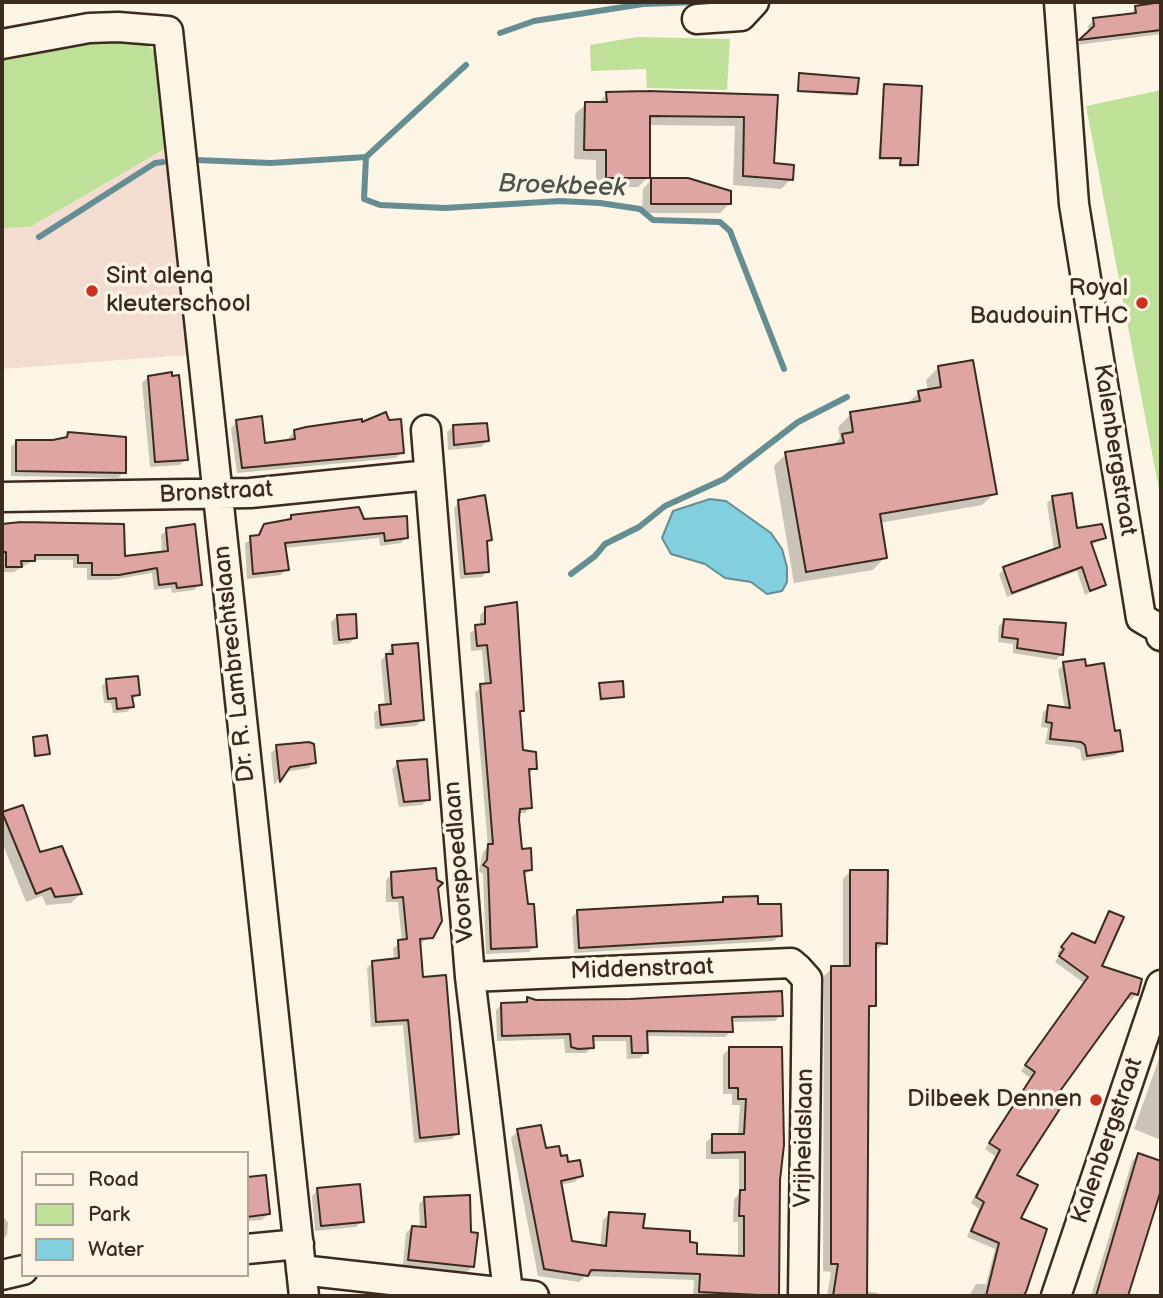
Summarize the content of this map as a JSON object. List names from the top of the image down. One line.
{"streets":{"street":["Kalenbergstraat","Bronstraat","Dr. R. Lambrechtslaan","Voorspoedlaan","Middenstraat","Vrijheidslaan"]},"crossings":[["Bronstraat","Dr. R. Lambrechtslaan"],["Bronstraat","Voorspoedlaan"],["Voorspoedlaan","Middenstraat"],["Middenstraat","Vrijheidslaan"]],"water":["Broekbeek"],"places":["Sint alena kleuterschool","Royal Baudouin THC","Dilbeek Dennen"],"legend":["Road","Park","Water"]}
